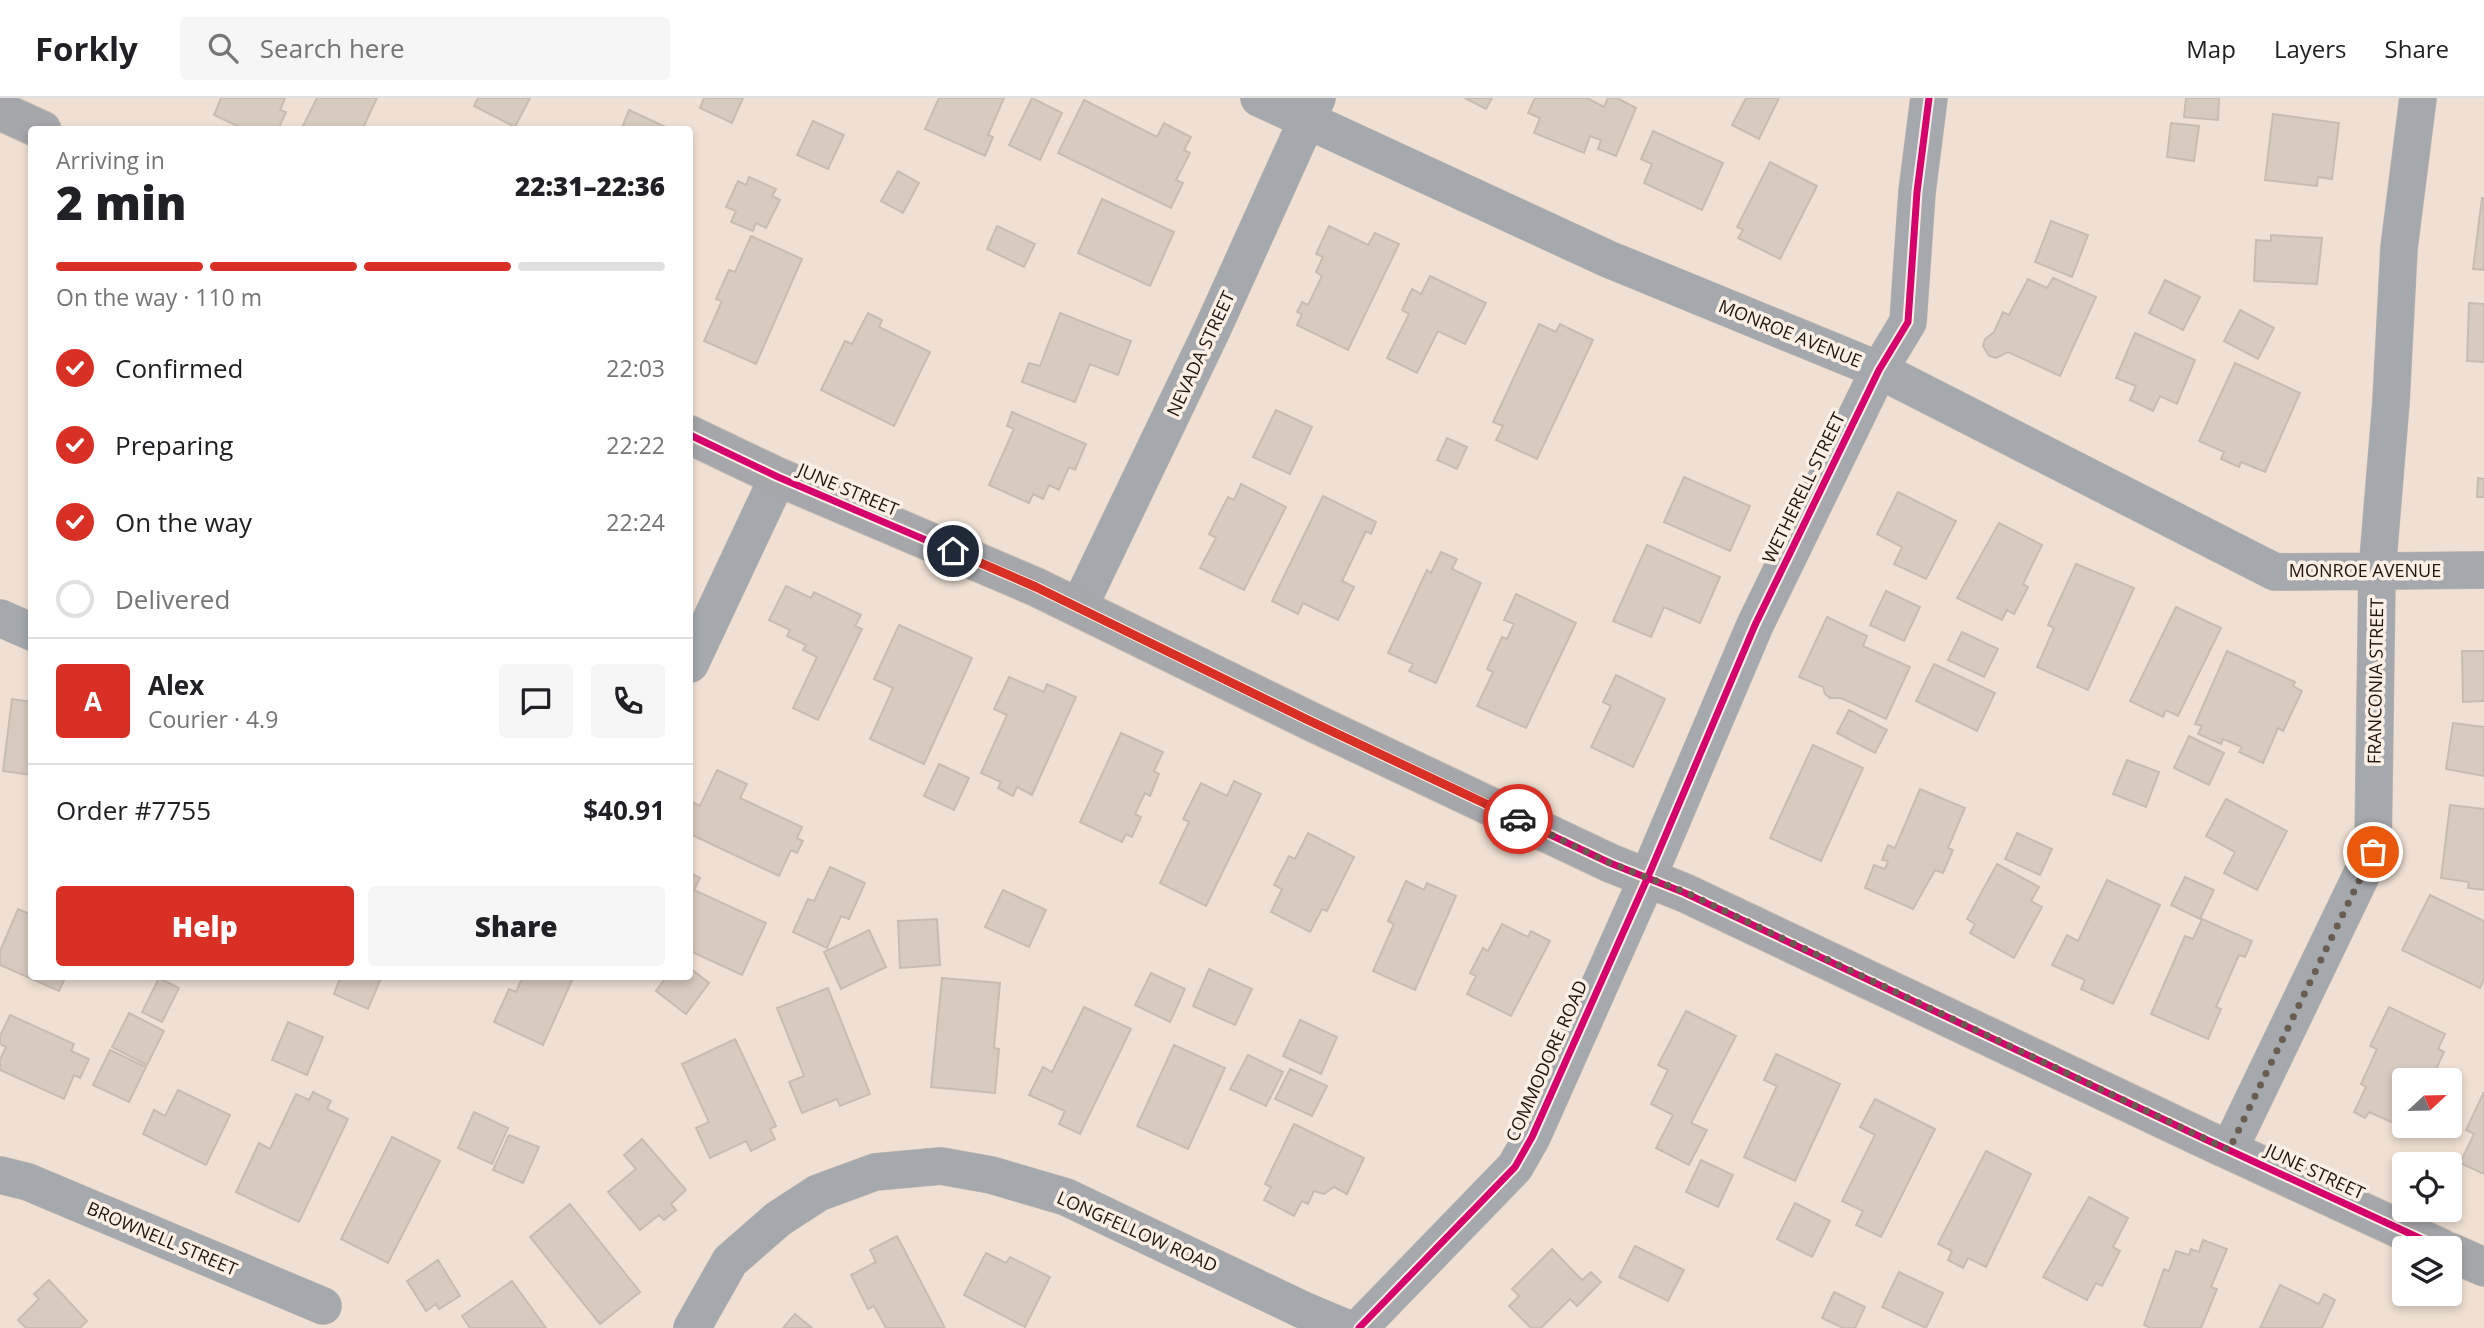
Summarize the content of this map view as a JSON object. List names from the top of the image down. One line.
{"streets":{"street":["MONROE AVENUE","NEVADA STREET","WETHERELL STREET","JUNE STREET","FRANCONIA STREET","COMMODORE ROAD","LONGFELLOW ROAD","BROWNELL STREET"]},"crossings":[["MONROE AVENUE","NEVADA STREET"],["MONROE AVENUE","WETHERELL STREET"],["MONROE AVENUE","FRANCONIA STREET"],["NEVADA STREET","JUNE STREET"],["WETHERELL STREET","JUNE STREET"],["WETHERELL STREET","COMMODORE ROAD"],["JUNE STREET","FRANCONIA STREET"],["JUNE STREET","COMMODORE ROAD"]],"north":"right","page":{"header":"Forkly","search":"Search here","nav":["Map","Layers","Share"],"heading":["2 min","Arriving in","22:31–22:36"],"panel":["Alex","Courier · 4.9","Order #7755","$40.91"],"bar":"On the way · 110 m","list":[["Confirmed","22:03"],["Preparing","22:22"],["On the way","22:24"],"Delivered"],"round":"A","buttons":["Help","Share"]}}
